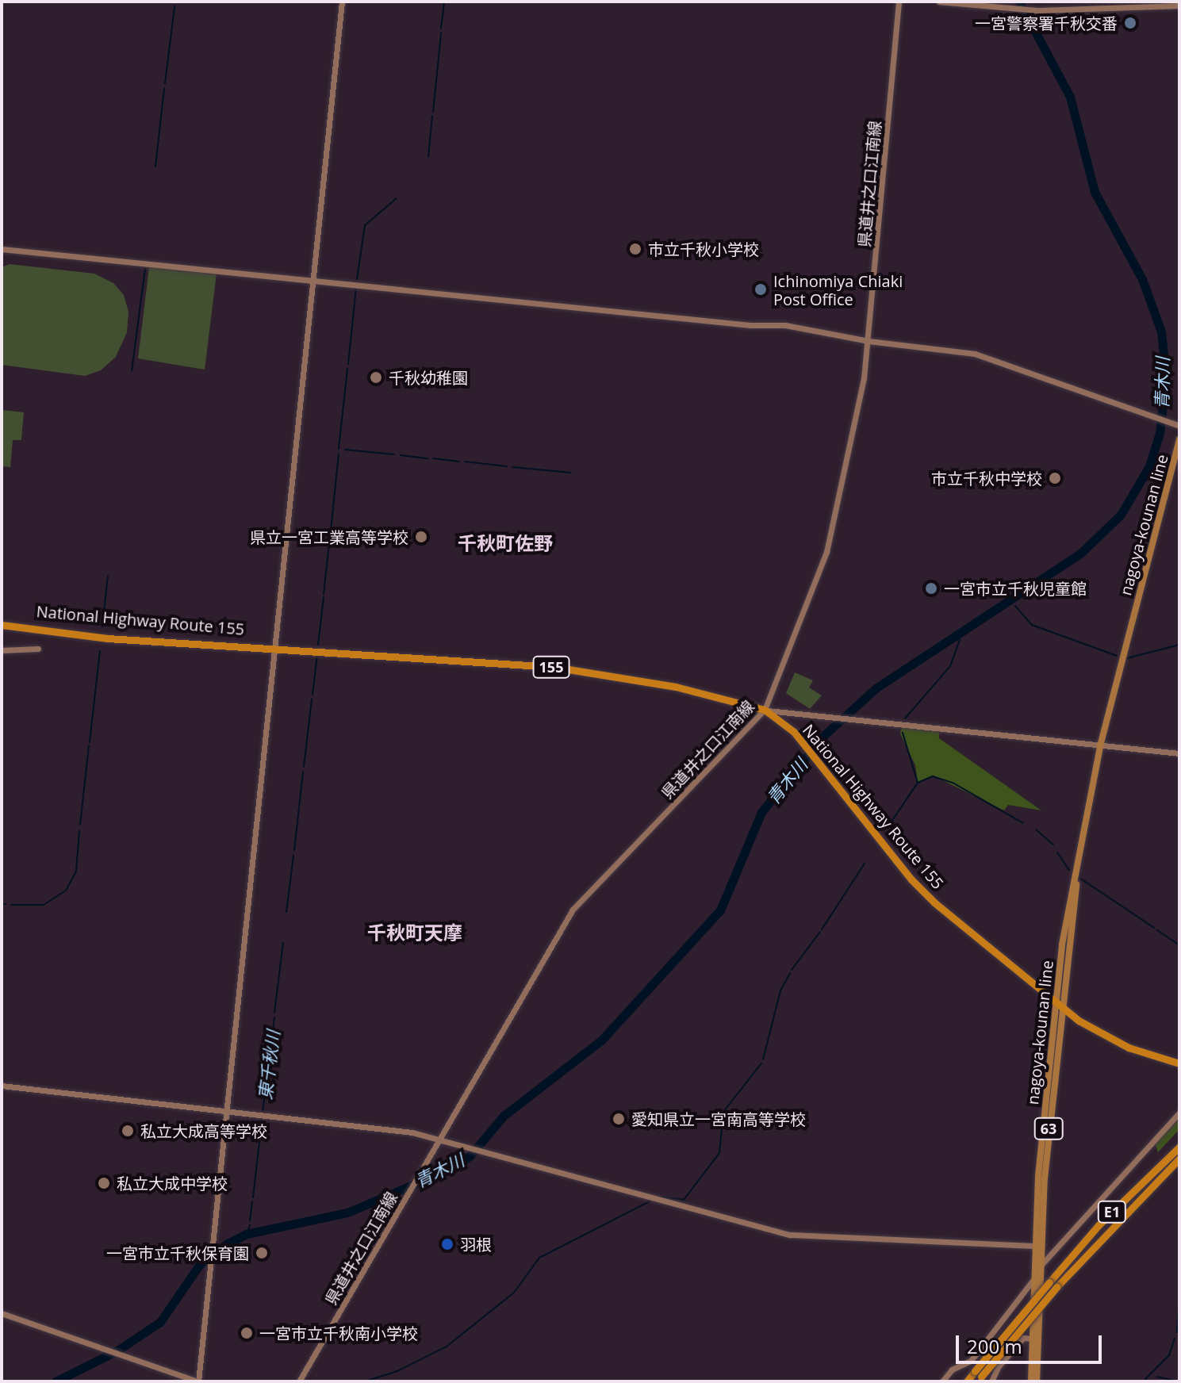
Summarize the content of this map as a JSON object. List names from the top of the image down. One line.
{"streets":{"highway":["National Highway Route 155","155","E1"],"main road":["nagoya-kounan line","63"],"street":["県道井之口江南線"]},"crossings":[["県道井之口江南線","National Highway Route 155"],["nagoya-kounan line","National Highway Route 155"]],"districts":["千秋町佐野","千秋町天摩"],"water":["青木川","東千秋川"],"places":["一宮警察署千秋交番","市立千秋小学校","Ichinomiya Chiaki Post Office","千秋幼稚園","市立千秋中学校","県立一宮工業高等学校","一宮市立千秋児童館","愛知県立一宮南高等学校","私立大成高等学校","私立大成中学校","羽根","一宮市立千秋保育園","一宮市立千秋南小学校"],"scale_bar":"200 m"}
